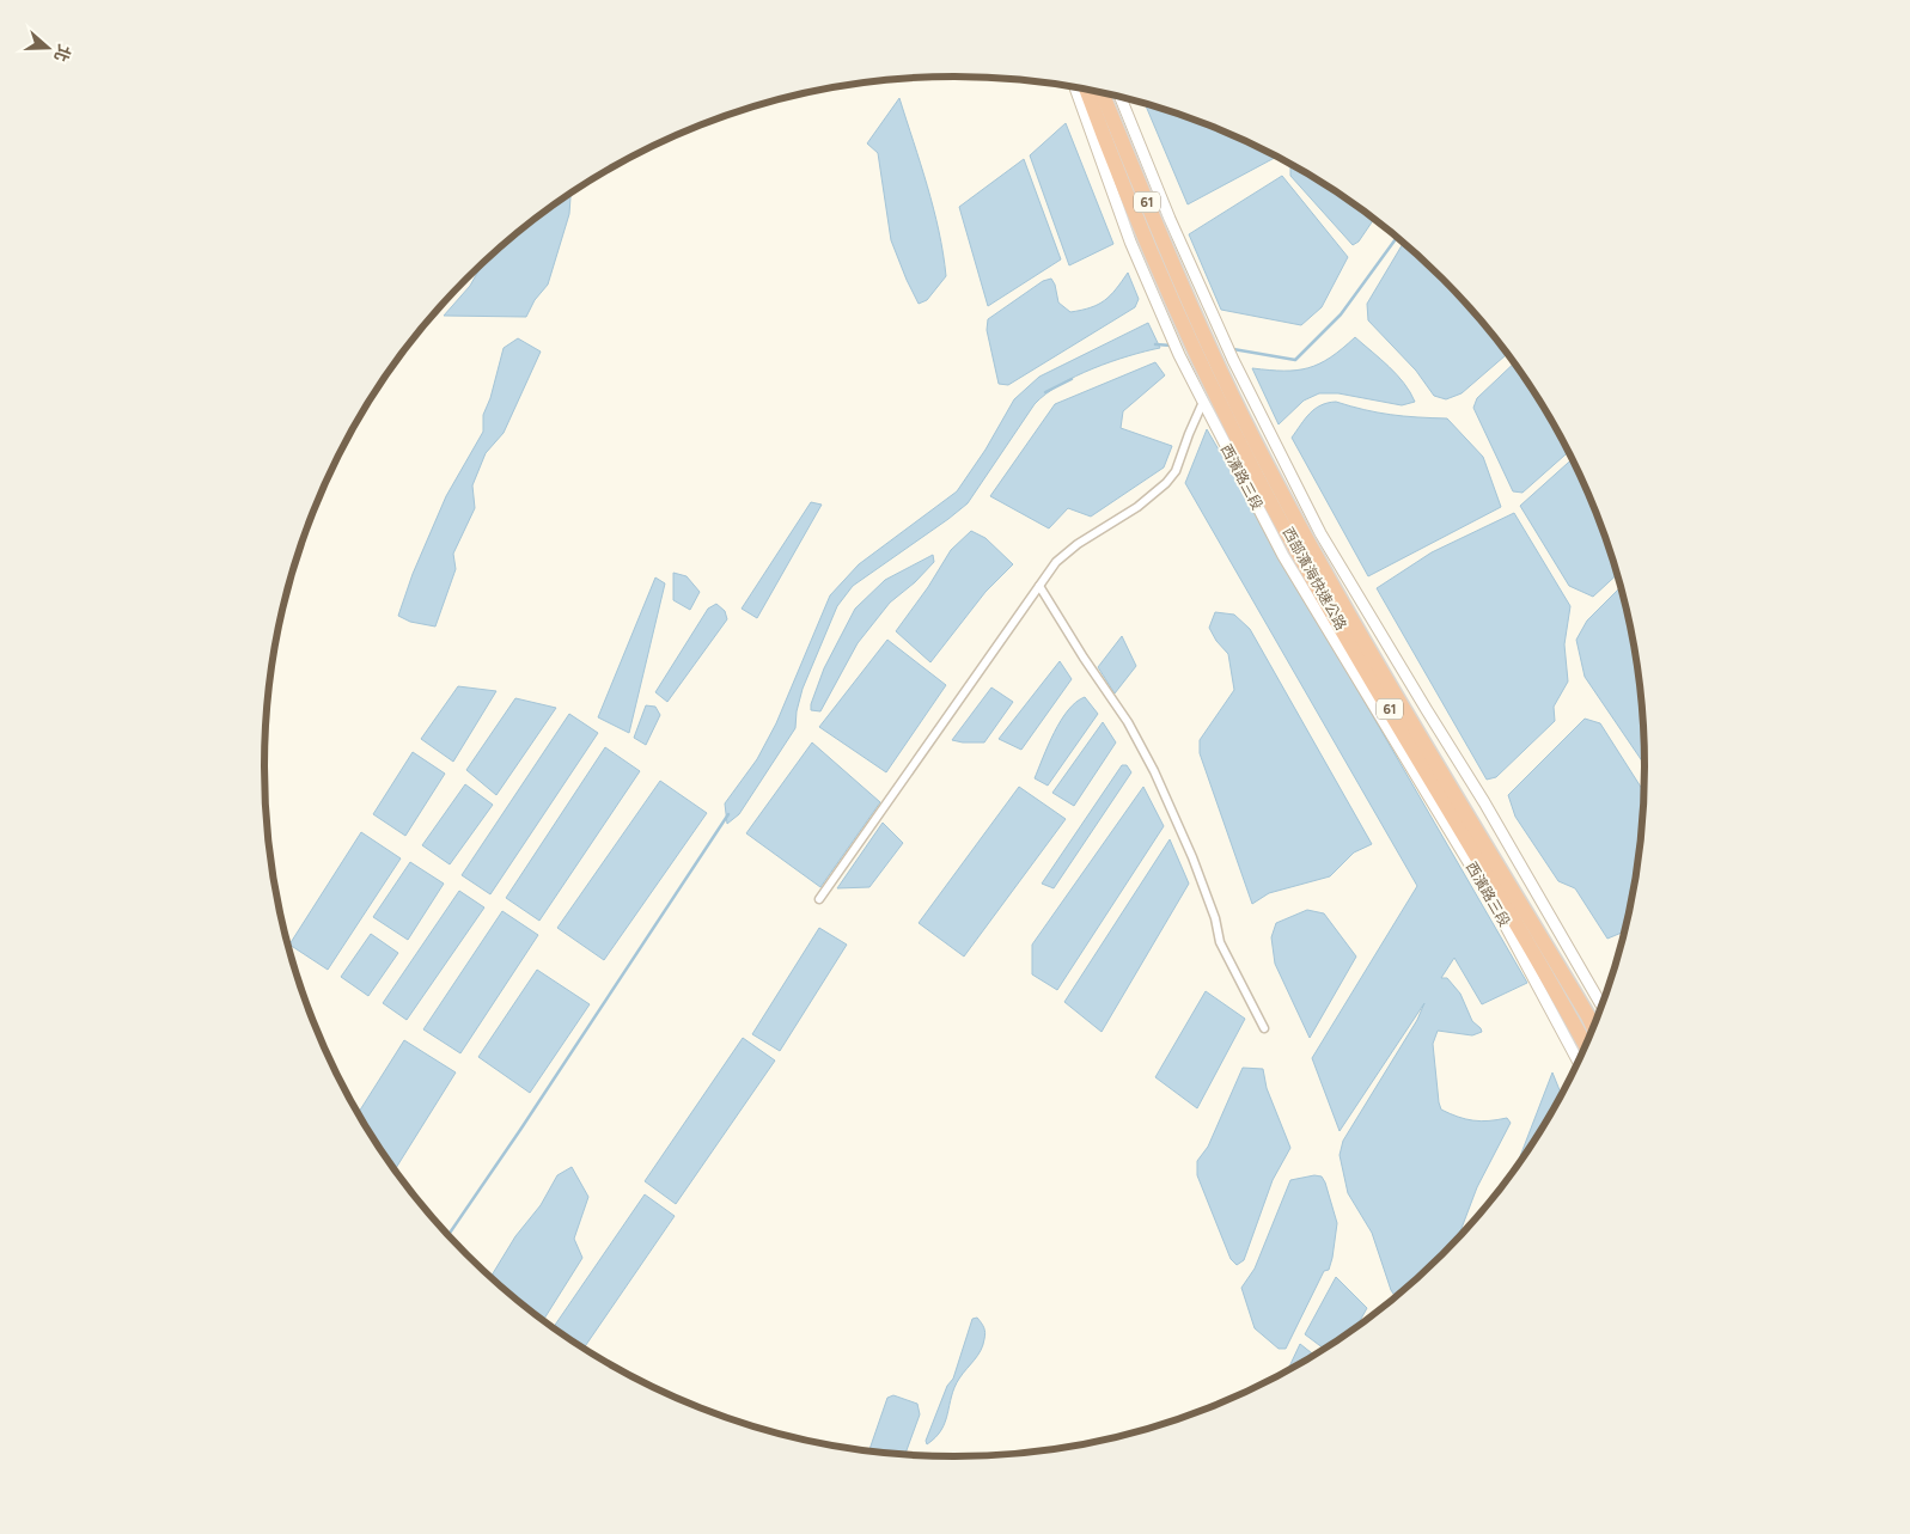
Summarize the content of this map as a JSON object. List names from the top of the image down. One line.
{"streets":{"highway":["61","西部濱海快速公路"],"street":["西濱路三段"]},"north":"right"}
